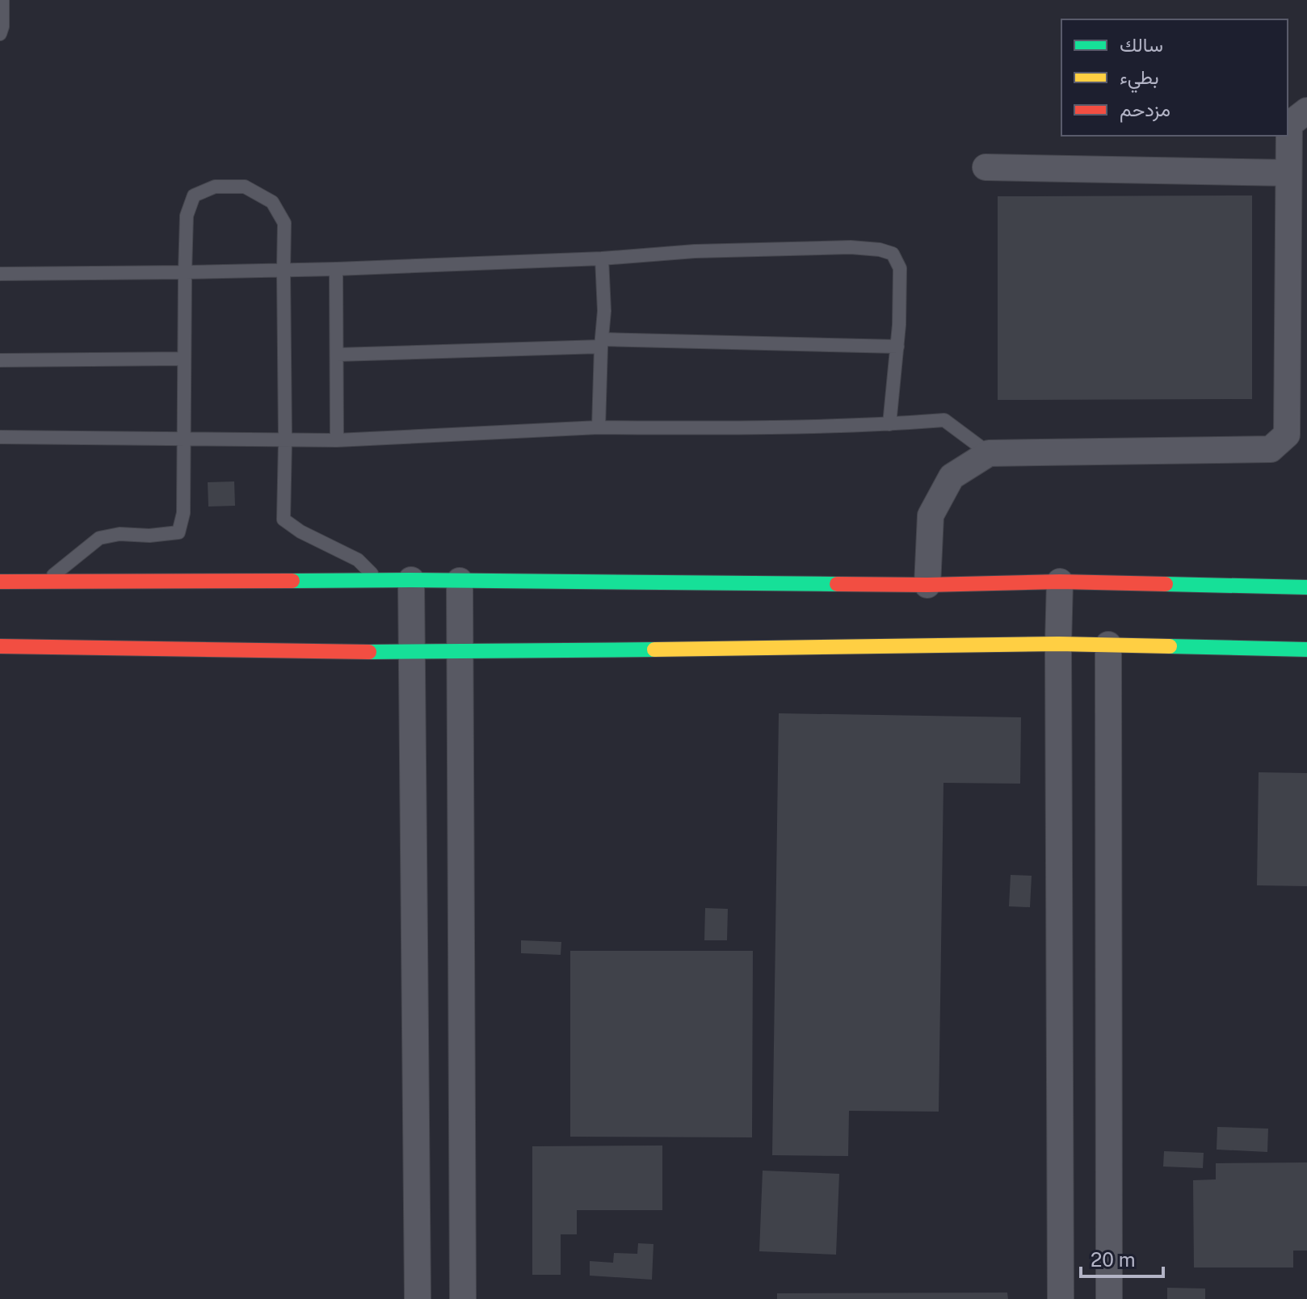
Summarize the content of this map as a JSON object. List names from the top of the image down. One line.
{"legend":["سالك","بطيء","مزدحم"],"scale_bar":"20 m"}
